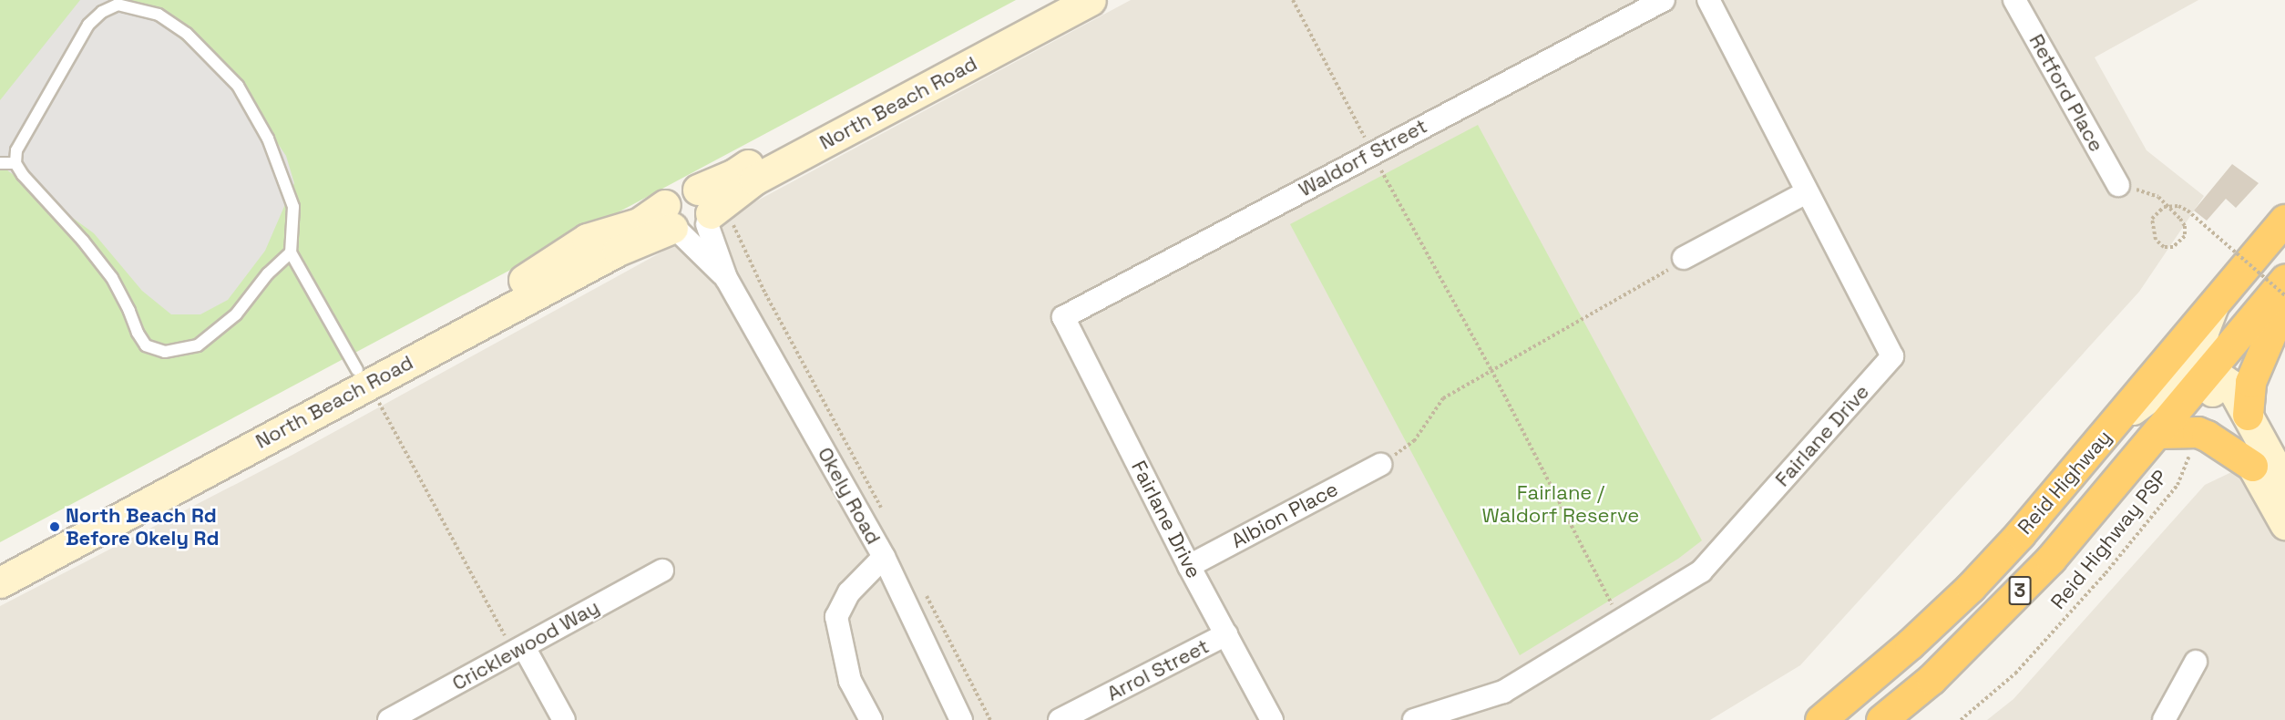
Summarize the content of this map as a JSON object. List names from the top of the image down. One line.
{"streets":{"highway":["Reid Highway","3"],"main road":["North Beach Road"],"street":["Retford Place","Waldorf Street","Fairlane Drive","Okely Road","Albion Place","Cricklewood Way","Arrol Street"],"path":["Reid Highway PSP"]},"crossings":[["North Beach Road","Okely Road"],["Waldorf Street","Fairlane Drive"],["Fairlane Drive","Albion Place"],["Fairlane Drive","Arrol Street"]],"parks":["Fairlane / Waldorf Reserve"],"places":["North Beach Rd Before Okely Rd"]}
